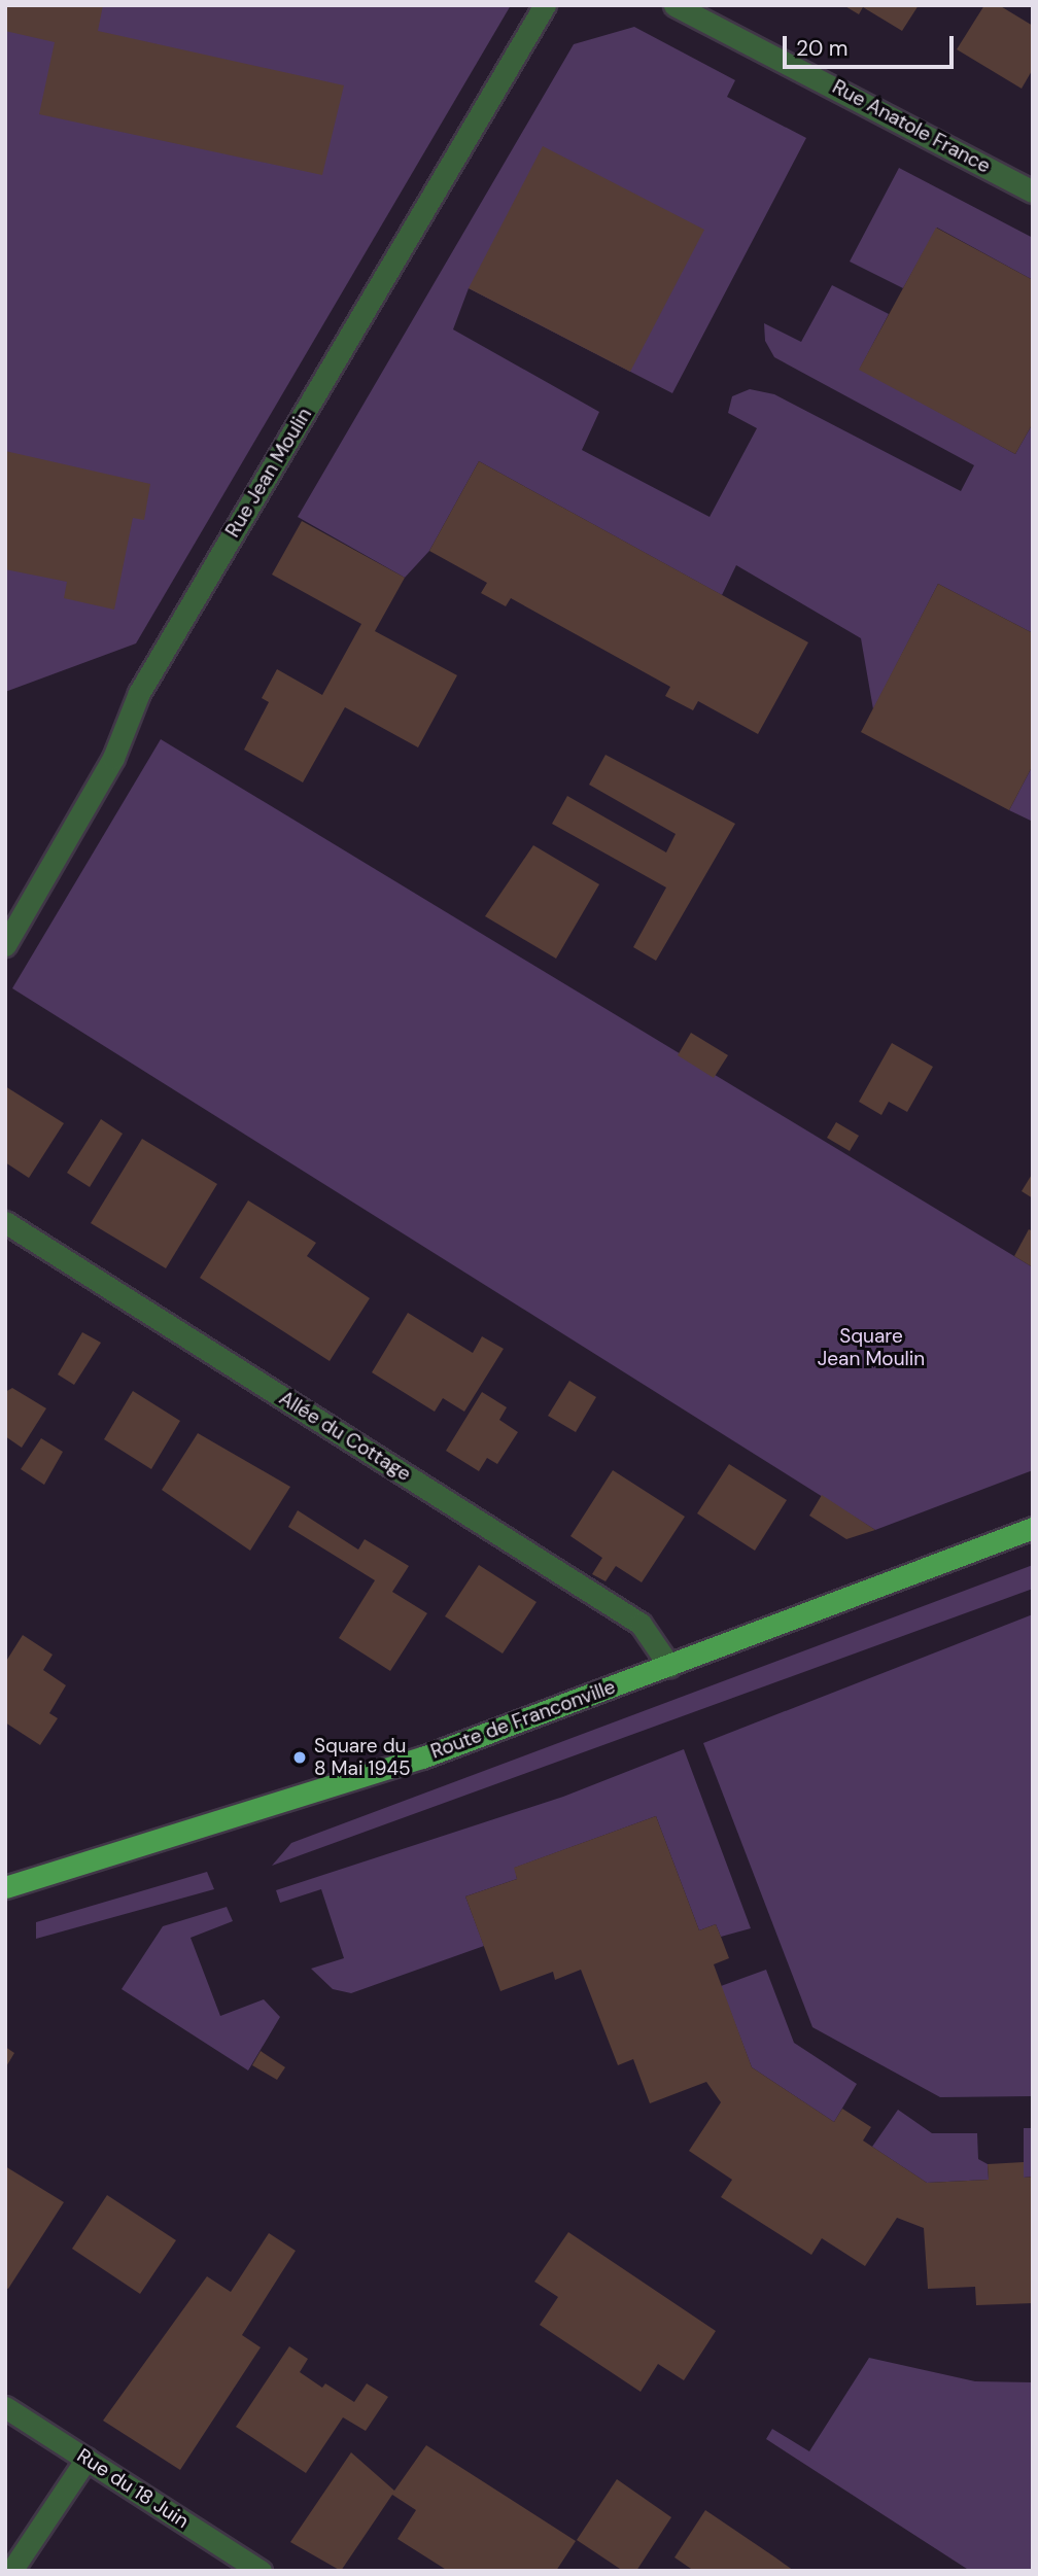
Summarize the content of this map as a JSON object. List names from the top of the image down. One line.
{"streets":{"main road":["Route de Franconville"],"street":["Rue Anatole France","Rue Jean Moulin","Allée du Cottage","Rue du 18 Juin"]},"crossings":[["Allée du Cottage","Route de Franconville"]],"parks":["Square Jean Moulin"],"places":["Square du 8 Mai 1945"],"scale_bar":"20 m"}
